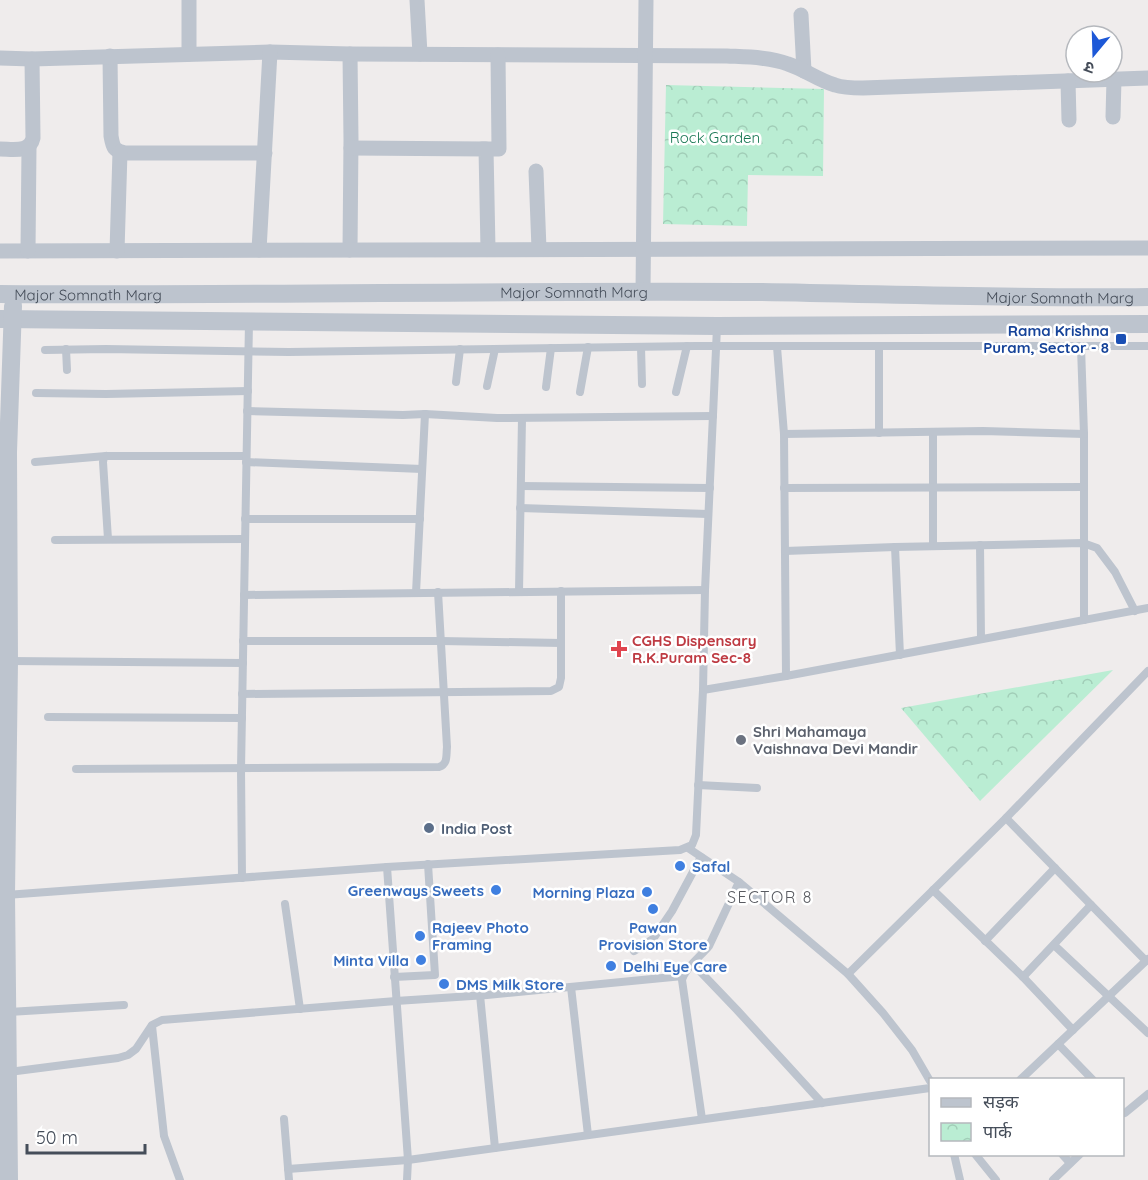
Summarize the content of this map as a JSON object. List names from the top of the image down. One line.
{"streets":{"street":["Major Somnath Marg"]},"districts":["SECTOR 8"],"parks":["Rock Garden"],"places":{"transit":["Rama Krishna Puram, Sector - 8"],"health":["CGHS Dispensary R.K.Puram Sec-8"],"other":["Shri Mahamaya Vaishnava Devi Mandir","India Post","Safal","Greenways Sweets","Morning Plaza","Pawan Provision Store","Rajeev Photo Framing","Minta Villa","Delhi Eye Care","DMS Milk Store"]},"legend":["सड़क","पार्क"],"scale_bar":"50 m","north":"bottom"}
